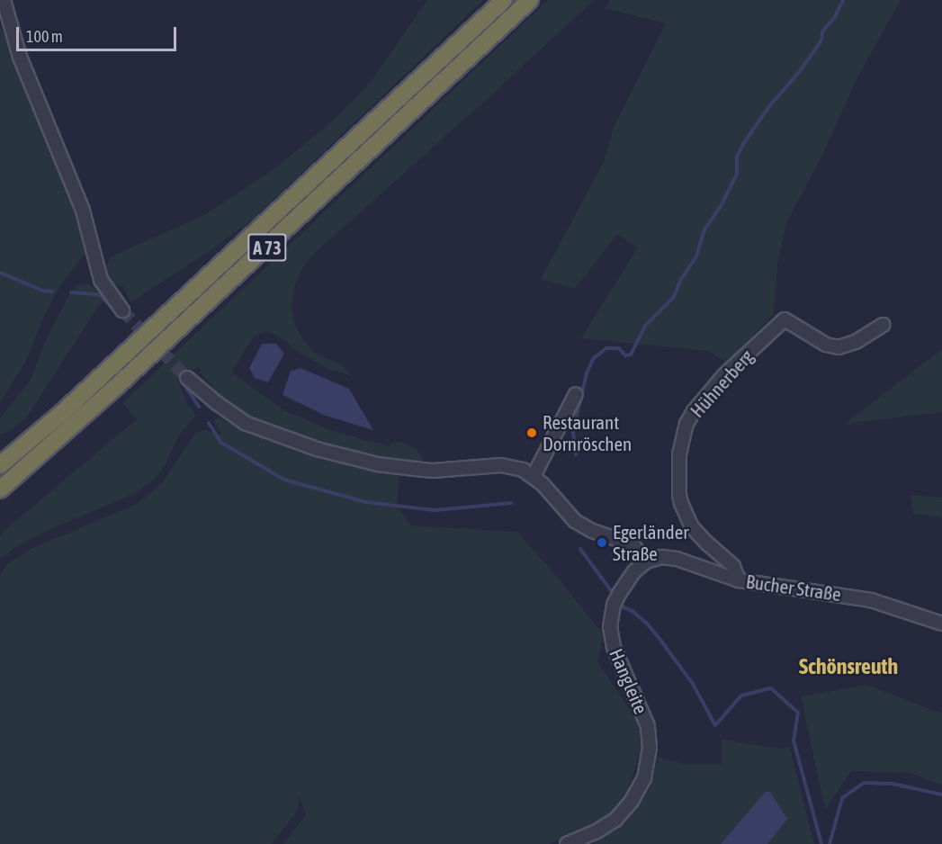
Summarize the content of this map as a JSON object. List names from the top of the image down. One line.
{"streets":{"highway":["A 73"],"street":["Hühnerberg","Bucher Straße","Hangleite"]},"crossings":[["Hühnerberg","Bucher Straße"],["Bucher Straße","Hangleite"]],"districts":["Schönsreuth"],"places":["Restaurant Dornröschen","Egerländer Straße"],"scale_bar":"100 m"}
